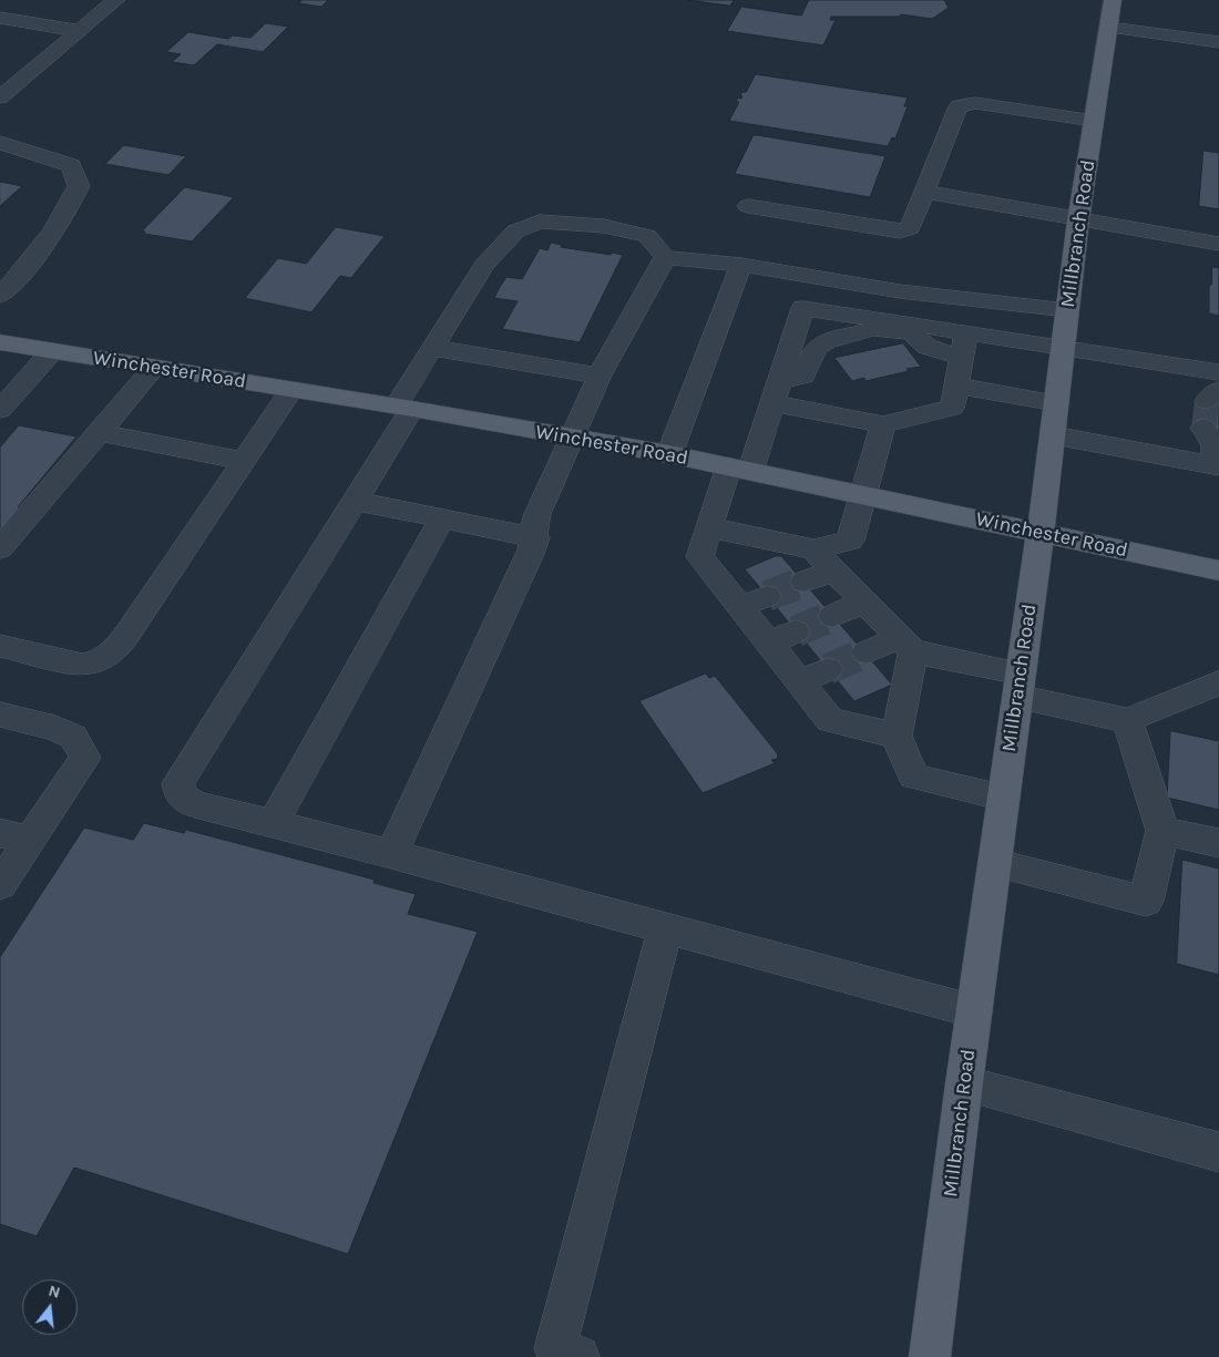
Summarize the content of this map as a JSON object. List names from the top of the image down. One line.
{"streets":{"main road":["Millbranch Road","Winchester Road"]},"crossings":[["Millbranch Road","Winchester Road"]],"north":"top"}
